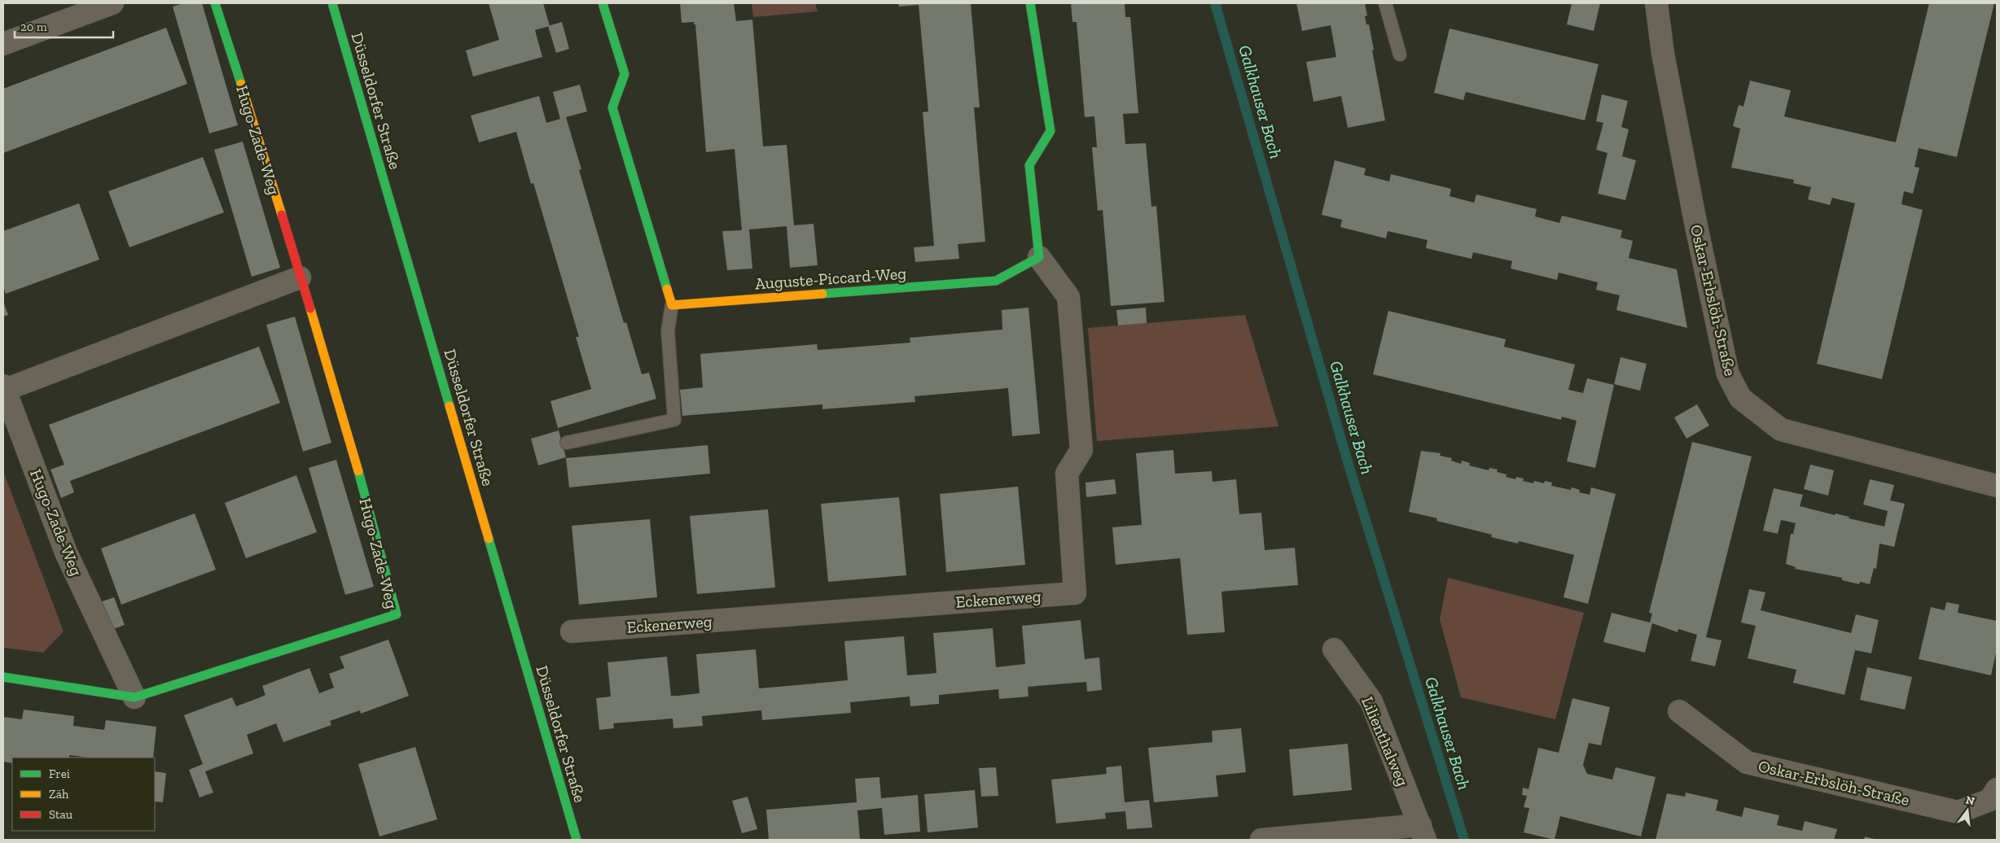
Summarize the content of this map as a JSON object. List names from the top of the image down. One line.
{"streets":{"street":["Düsseldorfer Straße","Hugo-Zade-Weg","Auguste-Piccard-Weg","Oskar-Erbslöh-Straße","Eckenerweg","Lilienthalweg"]},"crossings":[["Auguste-Piccard-Weg","Eckenerweg"]],"water":["Galkhauser Bach"],"legend":["Frei","Zäh","Stau"],"scale_bar":"20 m","north":"top"}
